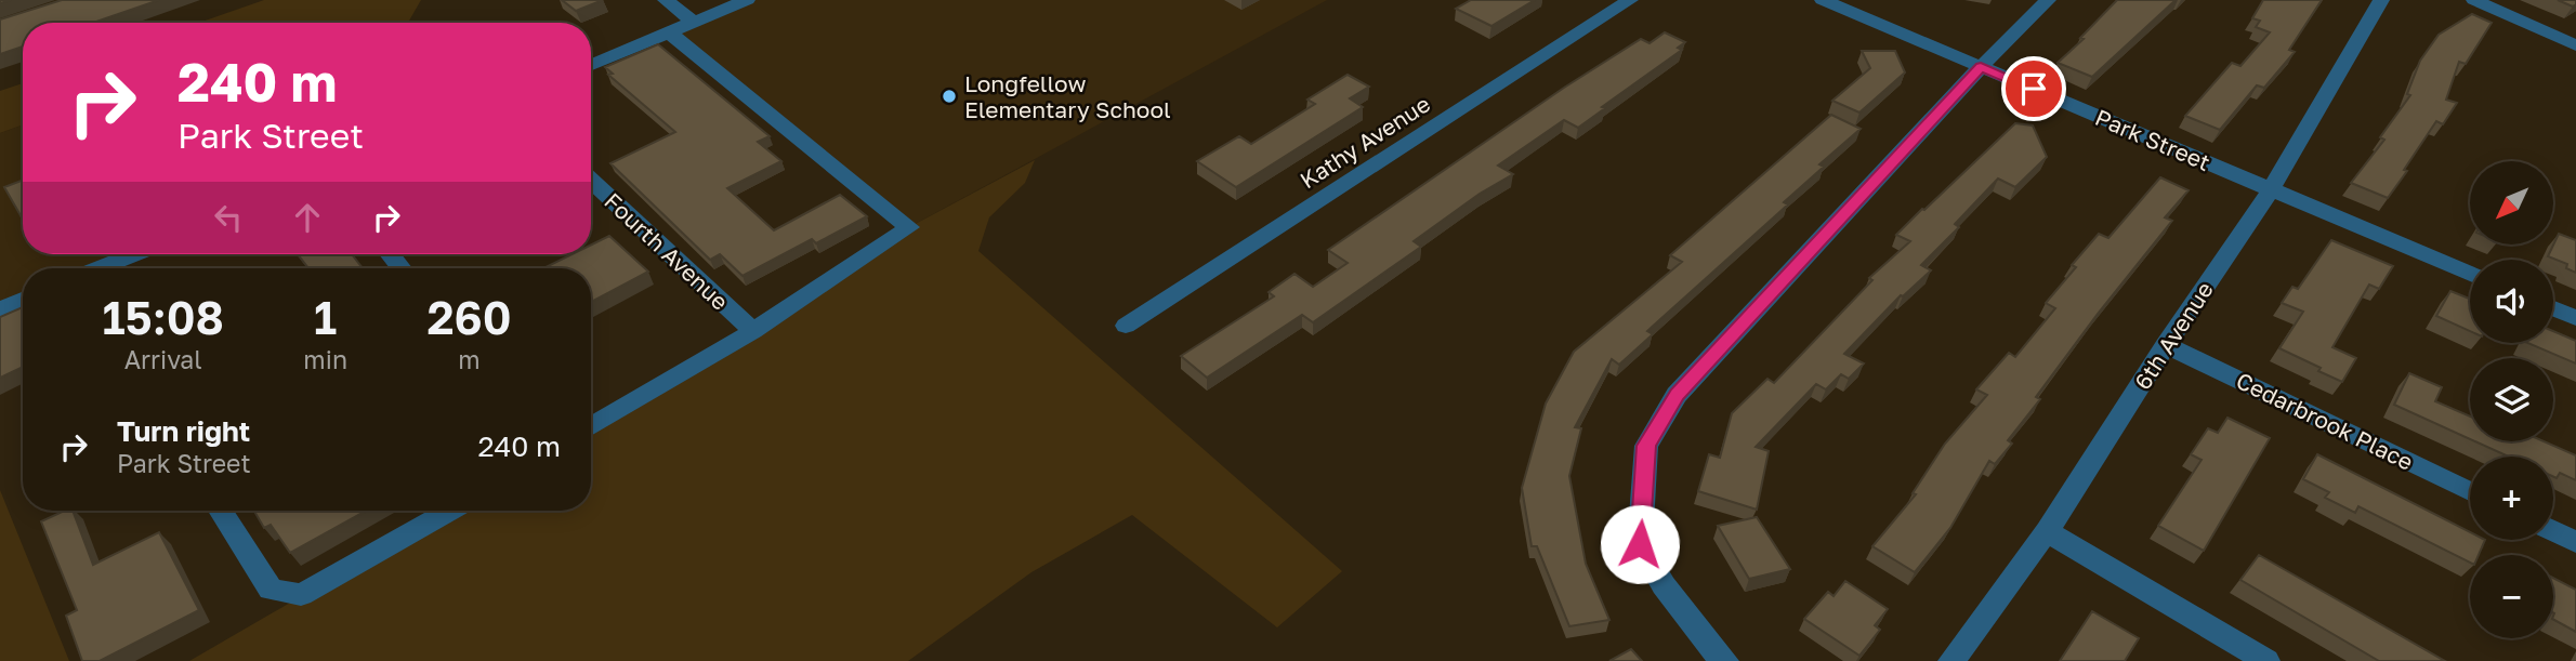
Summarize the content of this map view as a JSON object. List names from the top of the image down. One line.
{"streets":{"street":["Park Street","Kathy Avenue","Fourth Avenue","6th Avenue","Cedarbrook Place"]},"crossings":[["Park Street","6th Avenue"],["6th Avenue","Cedarbrook Place"]],"places":["Longfellow Elementary School"],"north":"bottom left","page":{"turn":["240 m","Park Street"],"map_buttons":["+","−"],"eta":["15:08","Arrival","1","min","260","m"],"list":[{"name":"Turn right","note":"Park Street","value":"240 m"}]}}
